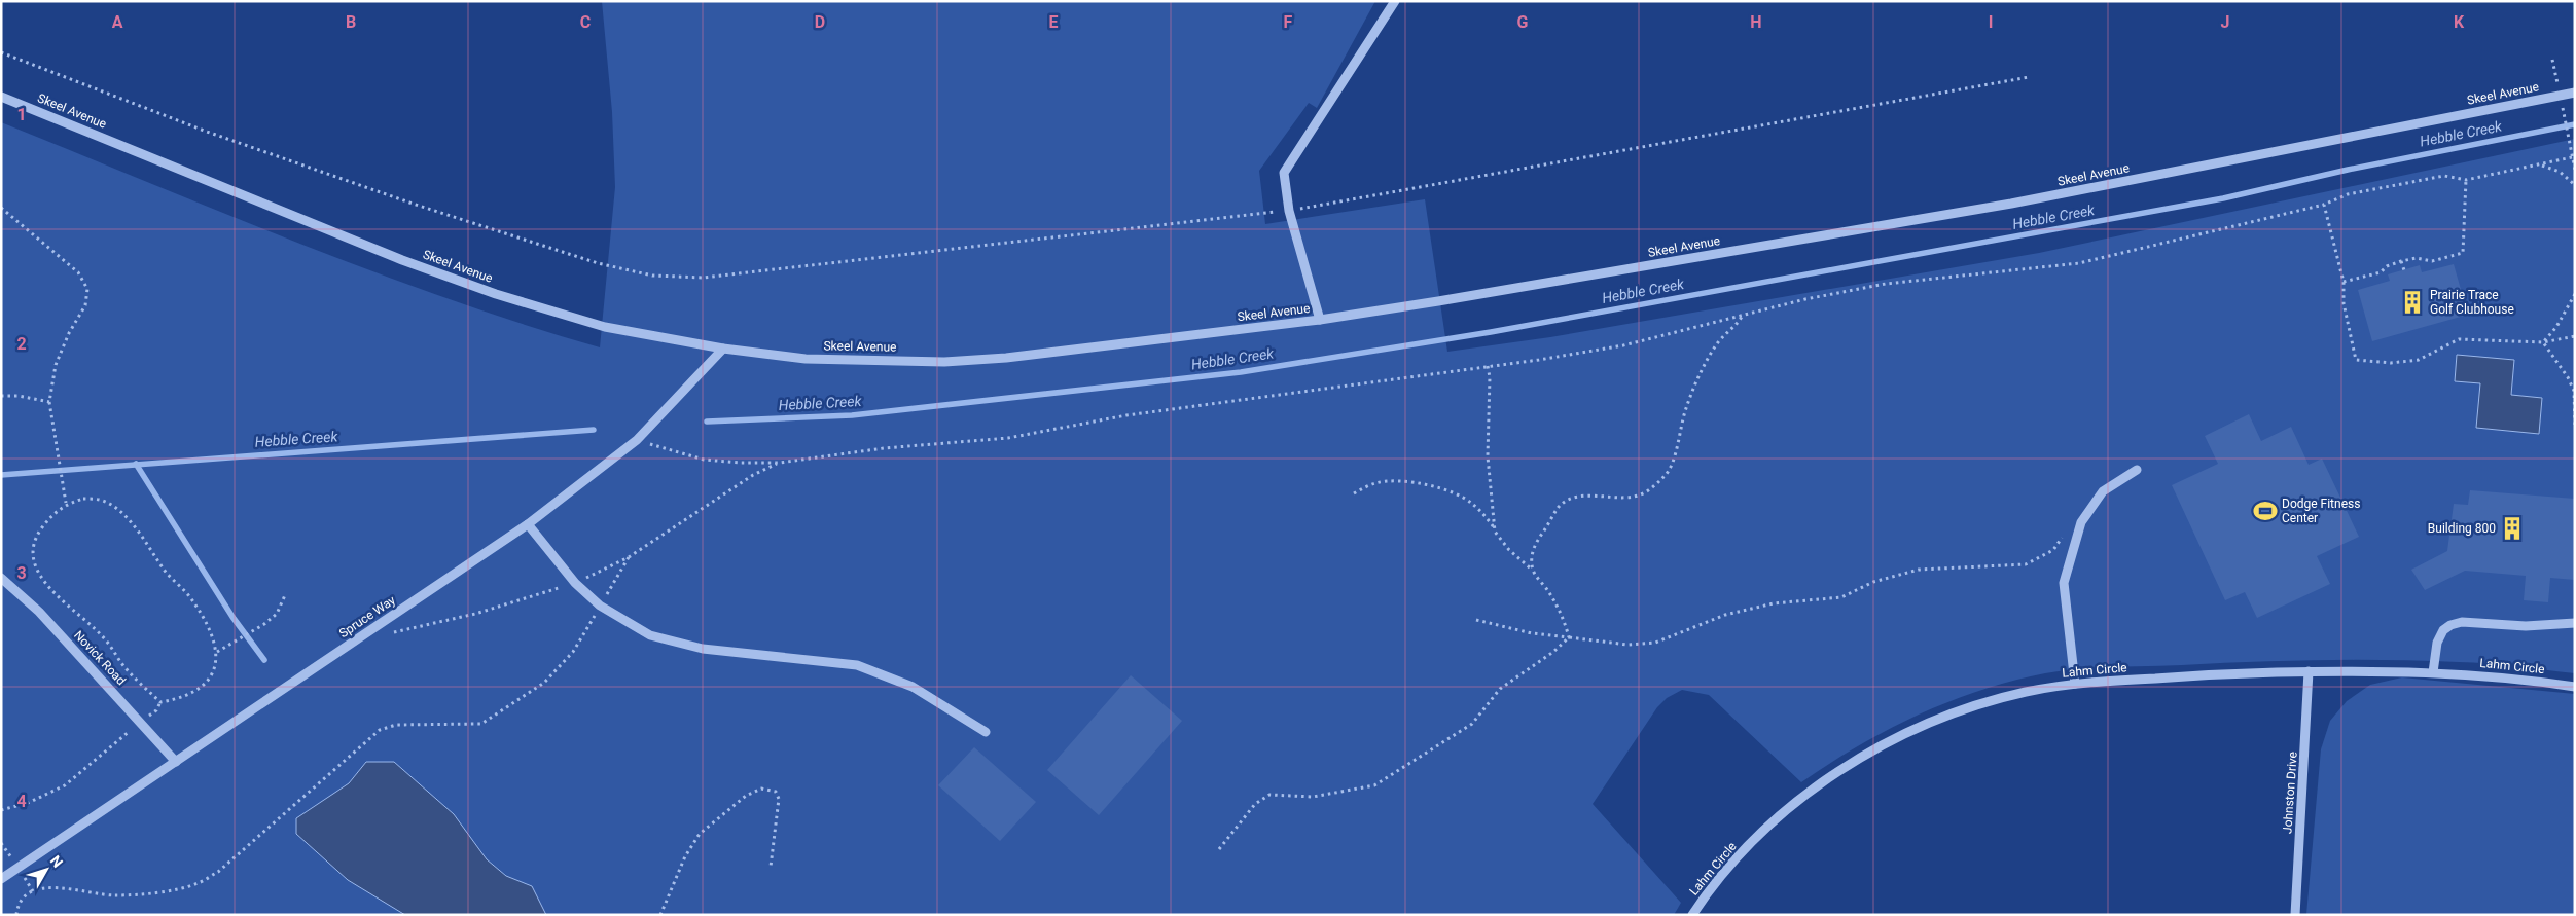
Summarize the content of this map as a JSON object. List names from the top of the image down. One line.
{"streets":{"street":["Skeel Avenue","Spruce Way","Novick Road","Lahm Circle","Johnston Drive"]},"crossings":[["Skeel Avenue","Spruce Way"],["Spruce Way","Novick Road"],["Lahm Circle","Johnston Drive"]],"water":["Hebble Creek"],"places":{"building":["Prairie Trace Golf Clubhouse","Building 800"],"sports":["Dodge Fitness Center"]},"north":"top right","grid":{"columns":["A","B","C","D","E","F","G","H","I","J","K"],"rows":["1","2","3","4"]}}
